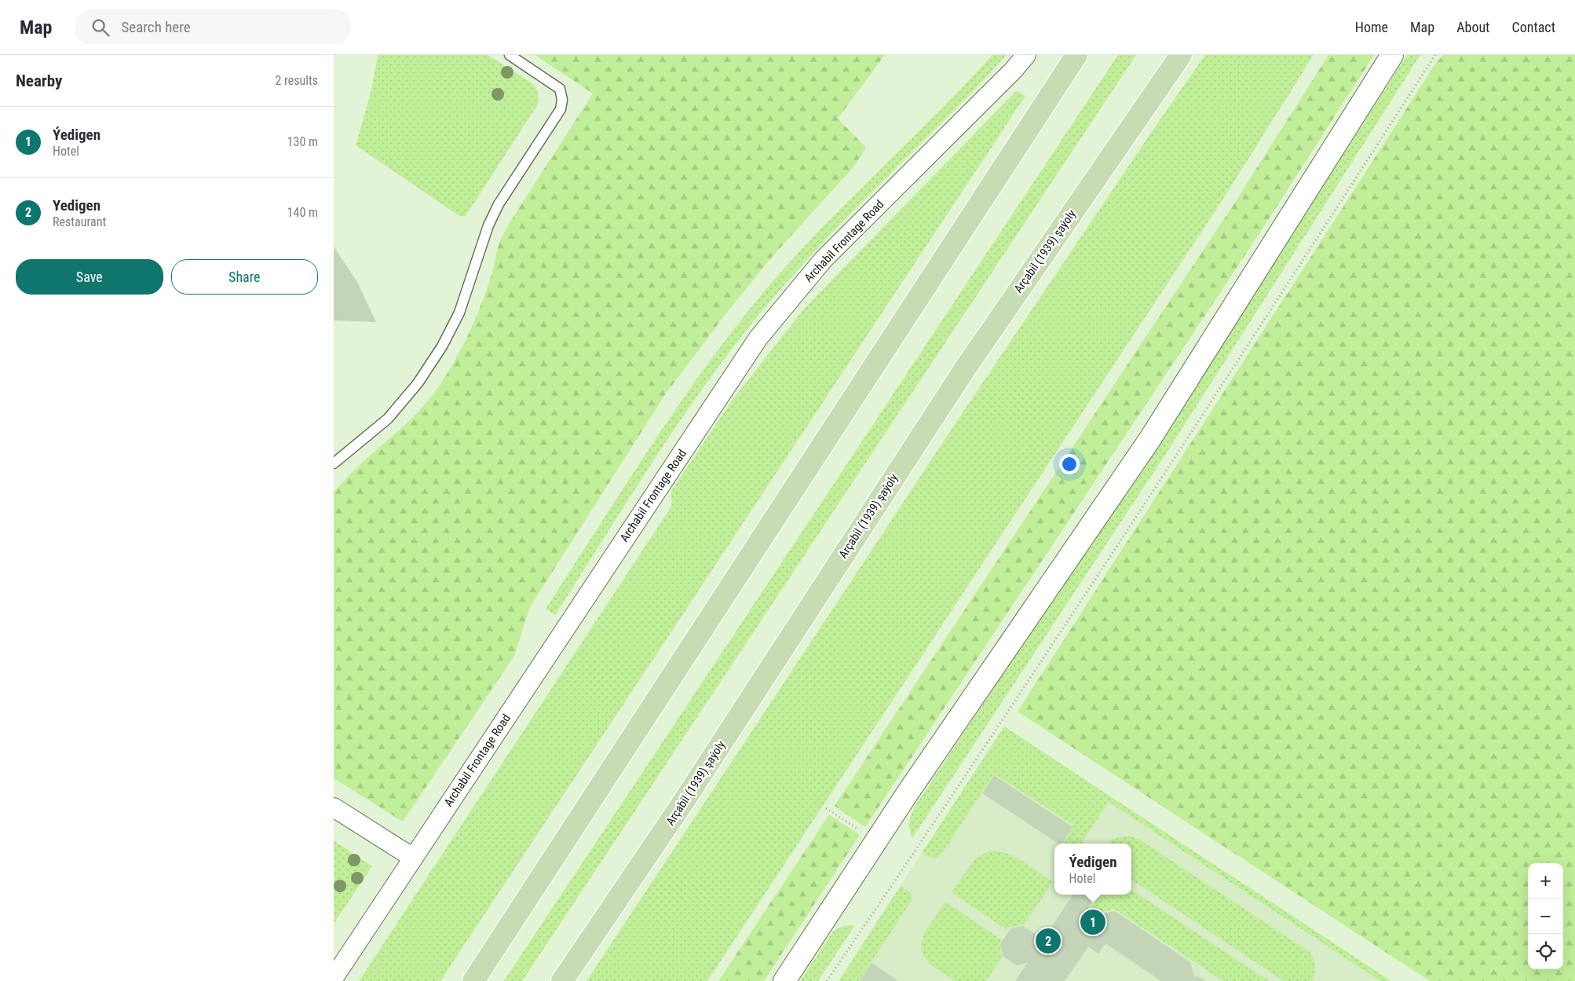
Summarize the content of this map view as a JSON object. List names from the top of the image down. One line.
{"streets":{"main road":["Arçabil (1939) şaýoly"],"street":["Archabil Frontage Road"]},"page":{"header":"Map","search":"Search here","nav":["Home","Map","About","Contact"],"heading":["Nearby","2 results"],"list":[{"mark":"1","name":"Ýedigen","note":"Hotel","value":"130 m"},{"mark":"2","name":"Yedigen","note":"Restaurant","value":"140 m"}],"buttons":["Save","Share"],"popup":["Ýedigen","Hotel"],"map_buttons":["+","−"],"pins":["1","2"]}}
